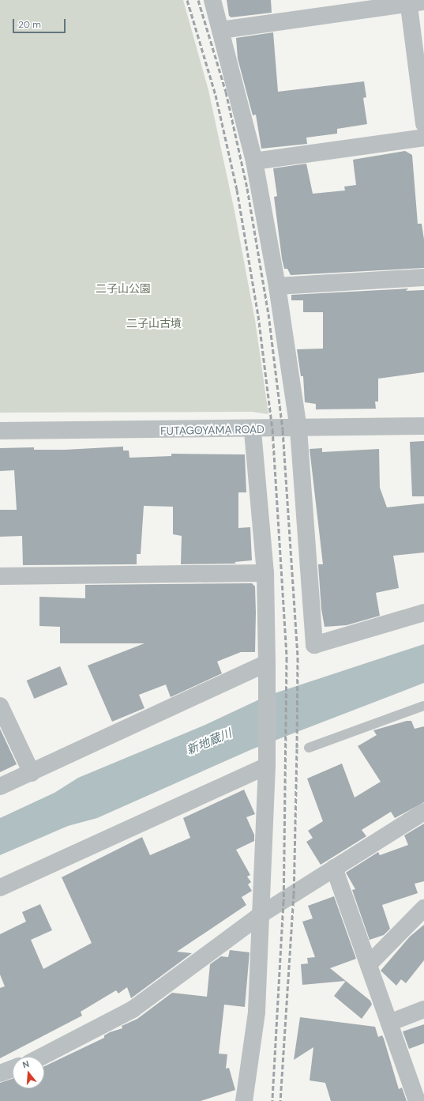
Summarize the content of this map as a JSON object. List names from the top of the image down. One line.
{"streets":{"street":["FUTAGOYAMA ROAD"]},"water":["新地蔵川"],"parks":["二子山公園","二子山古墳"],"scale_bar":"20 m","north":"top"}
